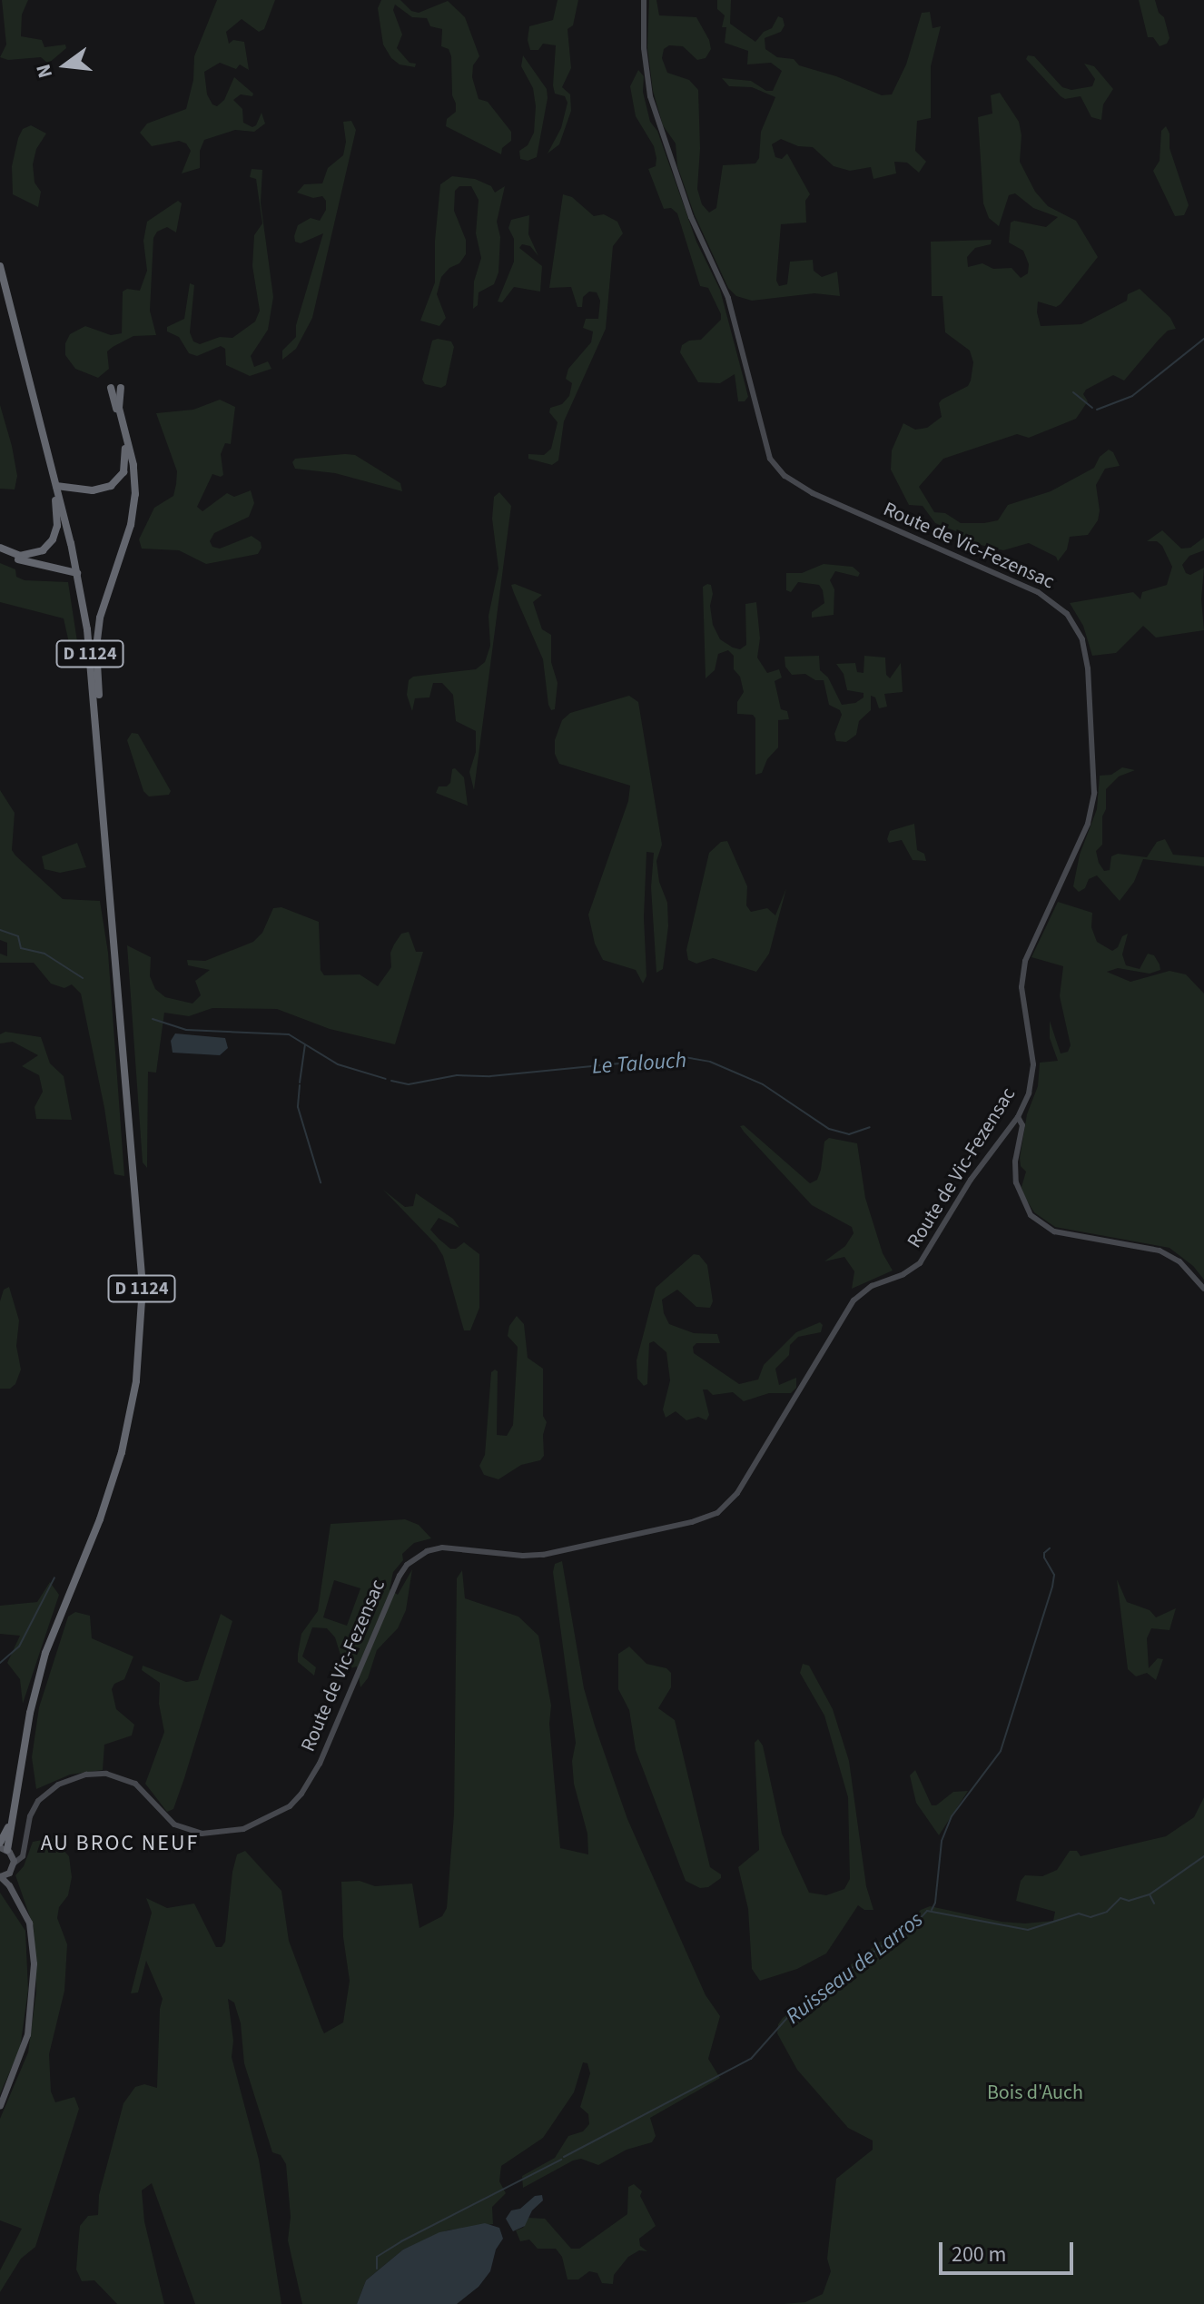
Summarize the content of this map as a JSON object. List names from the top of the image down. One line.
{"streets":{"highway":["D 1124"],"main road":["Route de Vic-Fezensac"]},"districts":["AU BROC NEUF"],"water":["Le Talouch","Ruisseau de Larros"],"parks":["Bois d'Auch"],"scale_bar":"200 m","north":"left"}
